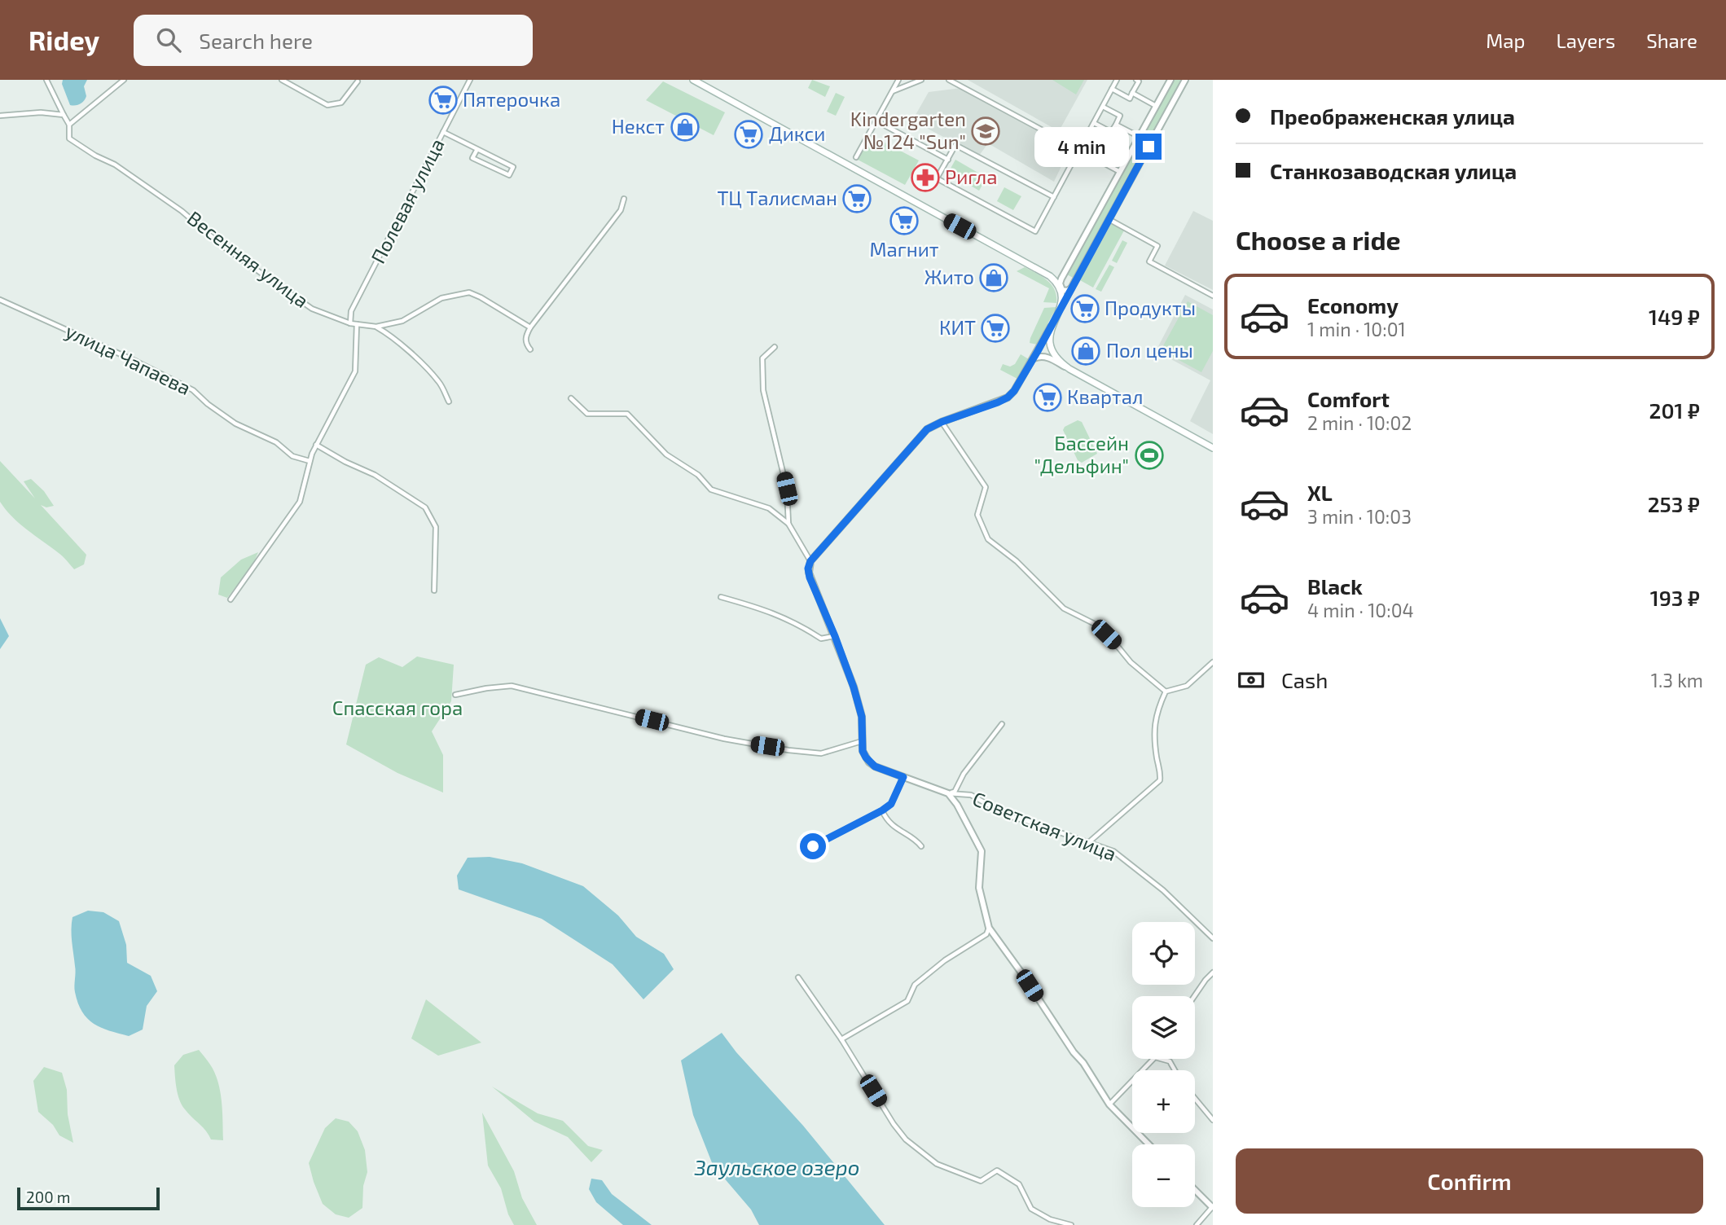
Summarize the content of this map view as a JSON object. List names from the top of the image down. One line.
{"streets":{"street":["Полевая улица","Весенняя улица","улица Чапаева","Советская улица"]},"crossings":[["Полевая улица","Весенняя улица"]],"water":["Заульское озеро"],"parks":["Спасская гора"],"places":{"supermarket":["Пятерочка","Дикси","ТЦ Талисман","Магнит","Продукты","КИТ","Квартал"],"shop":["Некст","Жито","Пол цены"],"school or university":["Kindergarten №124 \"Sun\""],"pharmacy":["Ригла"],"sports":["Бассейн \"Дельфин\""]},"scale_bar":"200 m","page":{"header":"Ridey","search":"Search here","nav":["Map","Layers","Share"],"banner":["Преображенская улица","Станкозаводская улица"],"bubble":"4 min","heading":"Choose a ride","list":[{"name":"Economy","note":"1 min · 10:01","value":"149 ₽"},{"name":"Comfort","note":"2 min · 10:02","value":"201 ₽"},{"name":"XL","note":"3 min · 10:03","value":"253 ₽"},{"name":"Black","note":"4 min · 10:04","value":"193 ₽"}],"pay":["Cash","1.3 km"],"map_buttons":["+","−"],"buttons":"Confirm","scale":"200 m"}}
